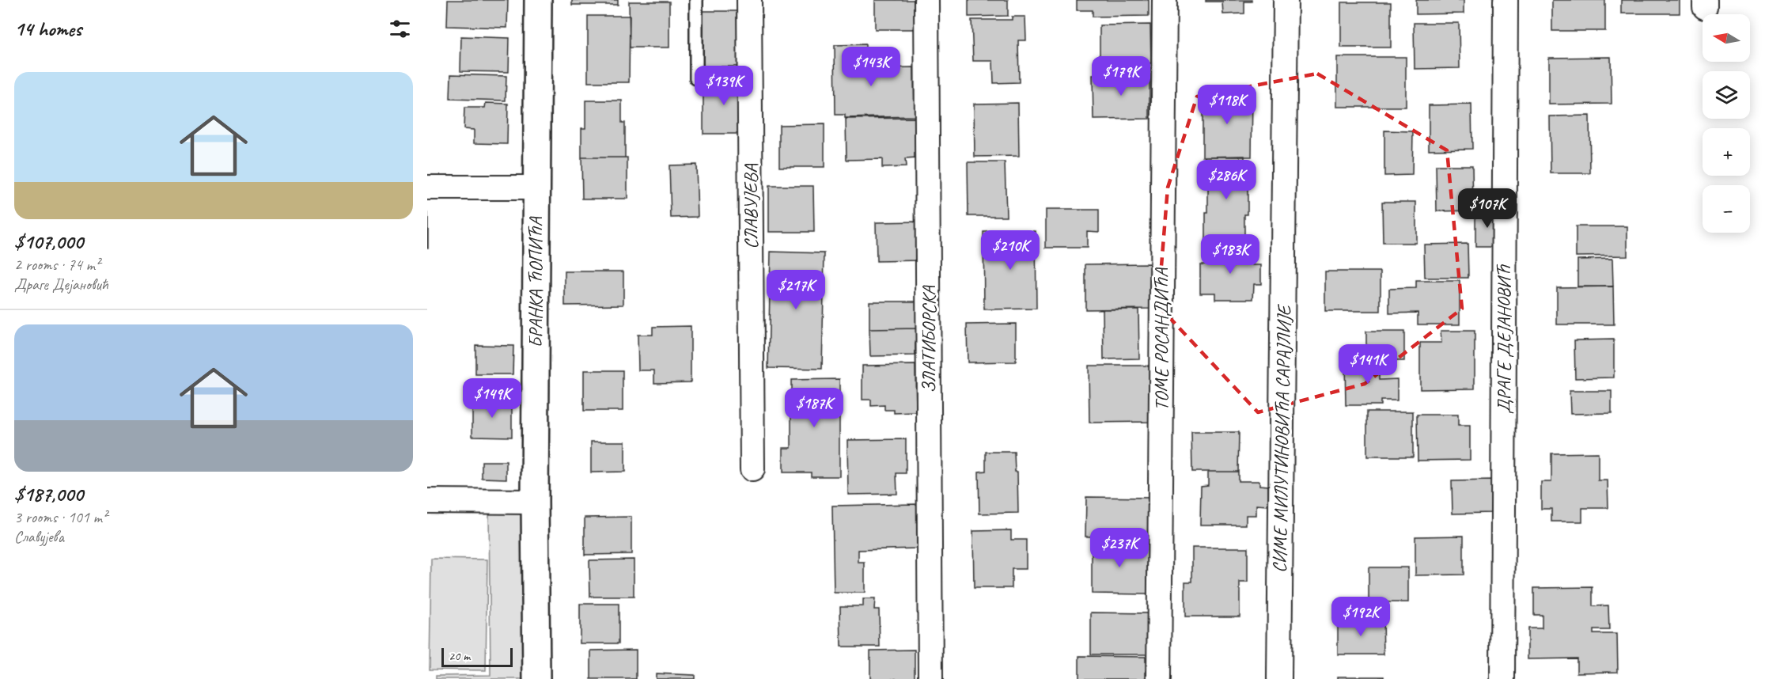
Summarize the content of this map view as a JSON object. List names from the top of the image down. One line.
{"streets":{"street":["СЛАВУЈЕВА","БРАНКА ЋОПИЋА","ЗЛАТИБОРСКА","ТОМЕ РОСАНДИЋА","ДРАГЕ ДЕЈАНОВИЋ","СИМЕ МИЛУТИНОВИЋА САРАЈЛИЈЕ"]},"scale_bar":"20 m","north":"left","page":{"heading":"14 homes","map_buttons":["+","−"],"price":["$143K","$179K","$139K","$118K","$286K","$107K","$210K","$183K","$217K","$141K","$149K","$187K","$237K","$192K"],"list":[{"name":"$107,000","note":"2 rooms · 74 m² · Драге Дејановић"},{"name":"$187,000","note":"3 rooms · 101 m² · Славујева"}],"scale":"20 m"}}
